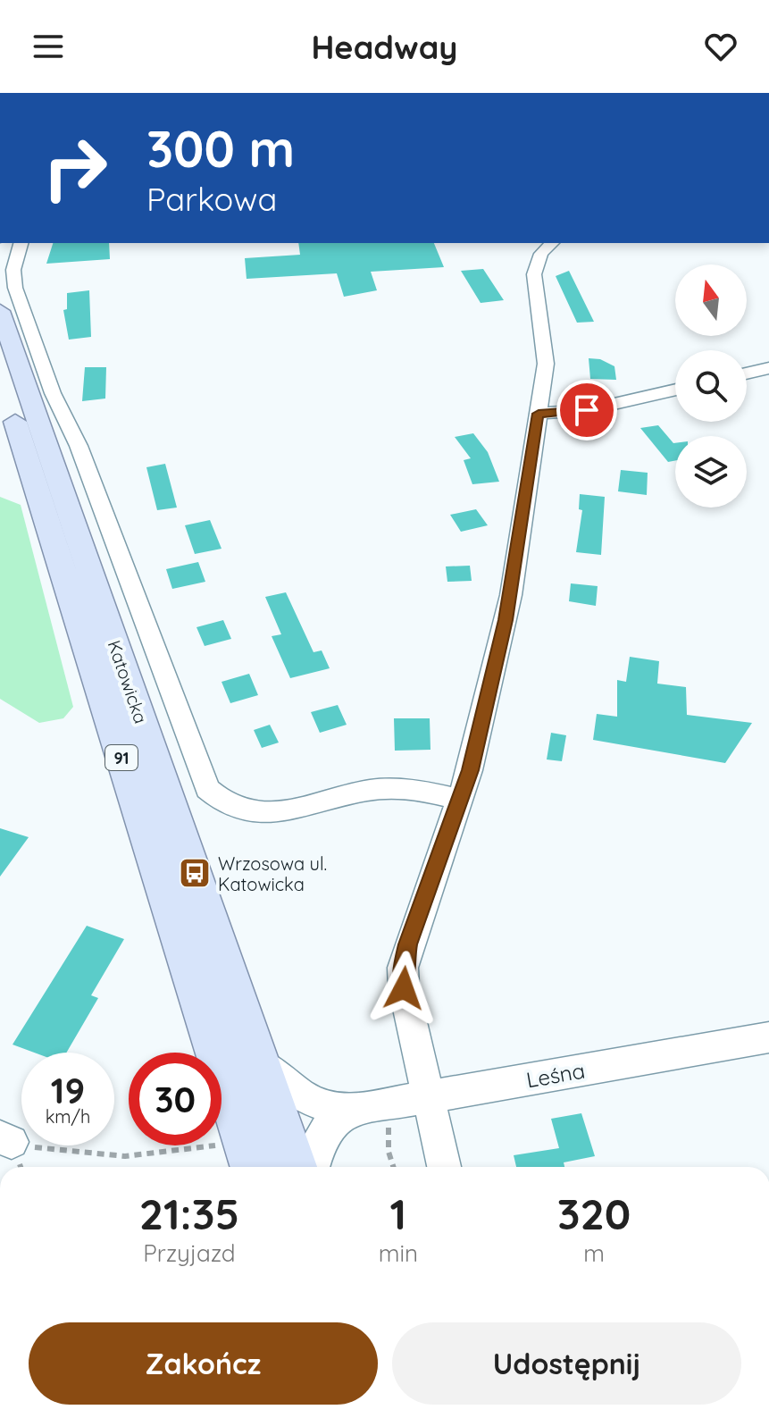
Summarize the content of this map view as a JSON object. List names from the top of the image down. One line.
{"streets":{"main road":["Katowicka","91"],"street":["Leśna"]},"places":{"bus stop":["Wrzosowa ul. Katowicka"]},"north":"top","page":{"header":"Headway","turn":["300 m","Parkowa"],"speed":"19 km/h","limit":"30","eta":["21:35","Przyjazd","1","min","320","m"],"buttons":["Zakończ","Udostępnij"]}}
